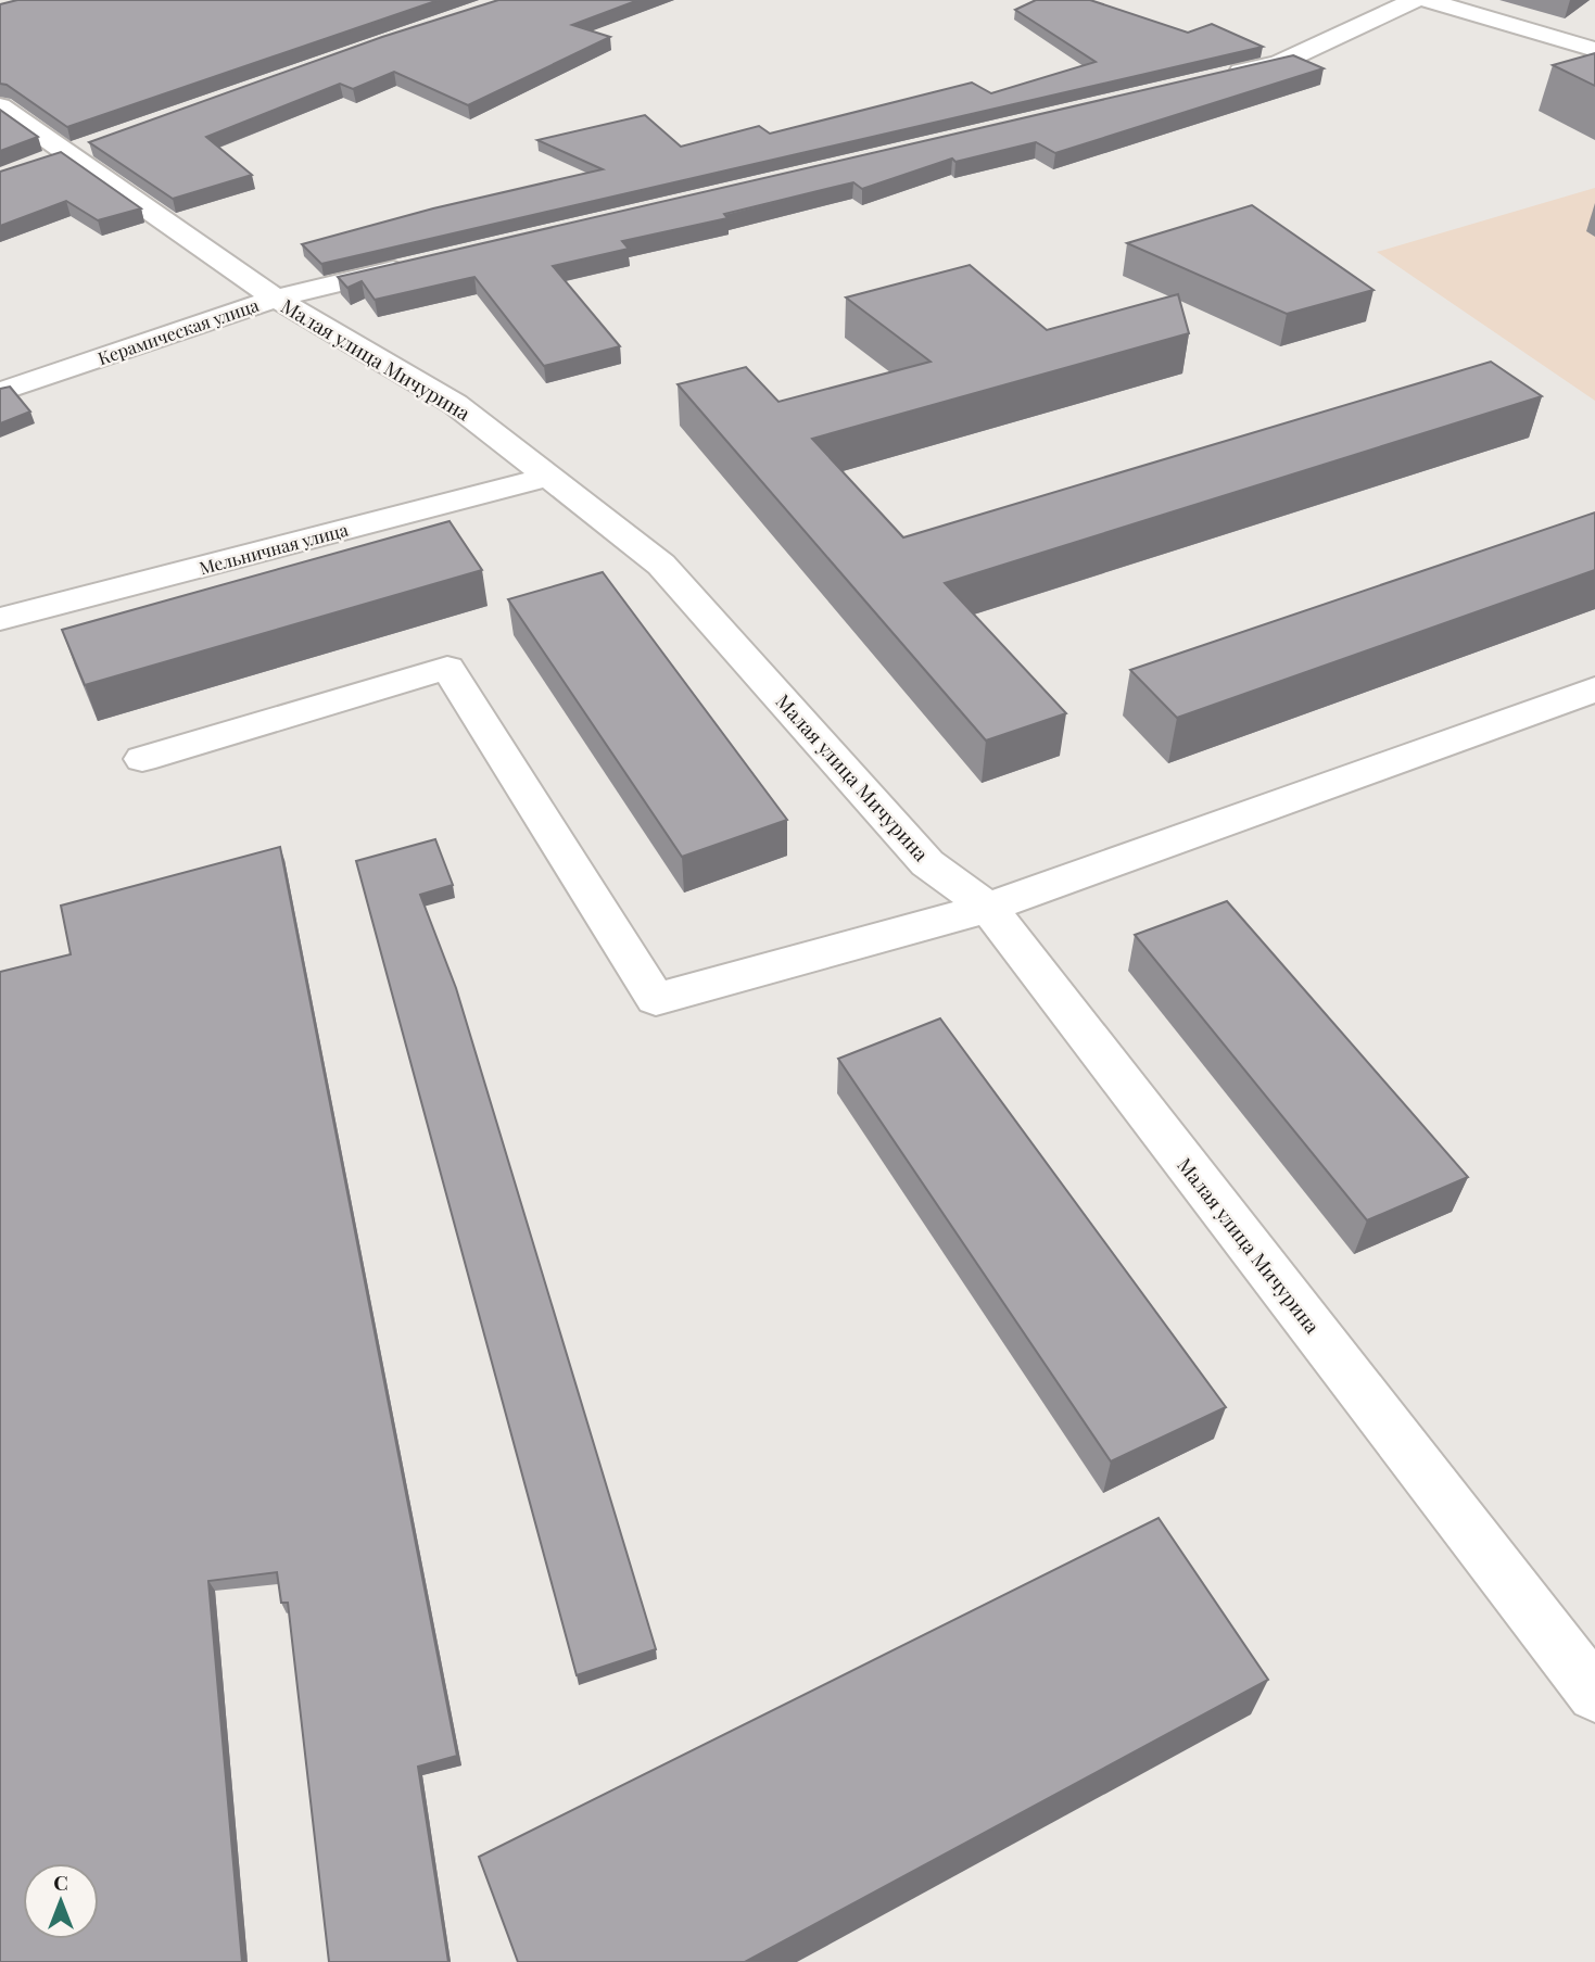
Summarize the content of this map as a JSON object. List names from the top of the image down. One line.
{"streets":{"street":["Керамическая улица","Малая улица Мичурина","Мельничная улица"]},"crossings":[["Керамическая улица","Малая улица Мичурина"],["Малая улица Мичурина","Мельничная улица"]],"north":"top"}
